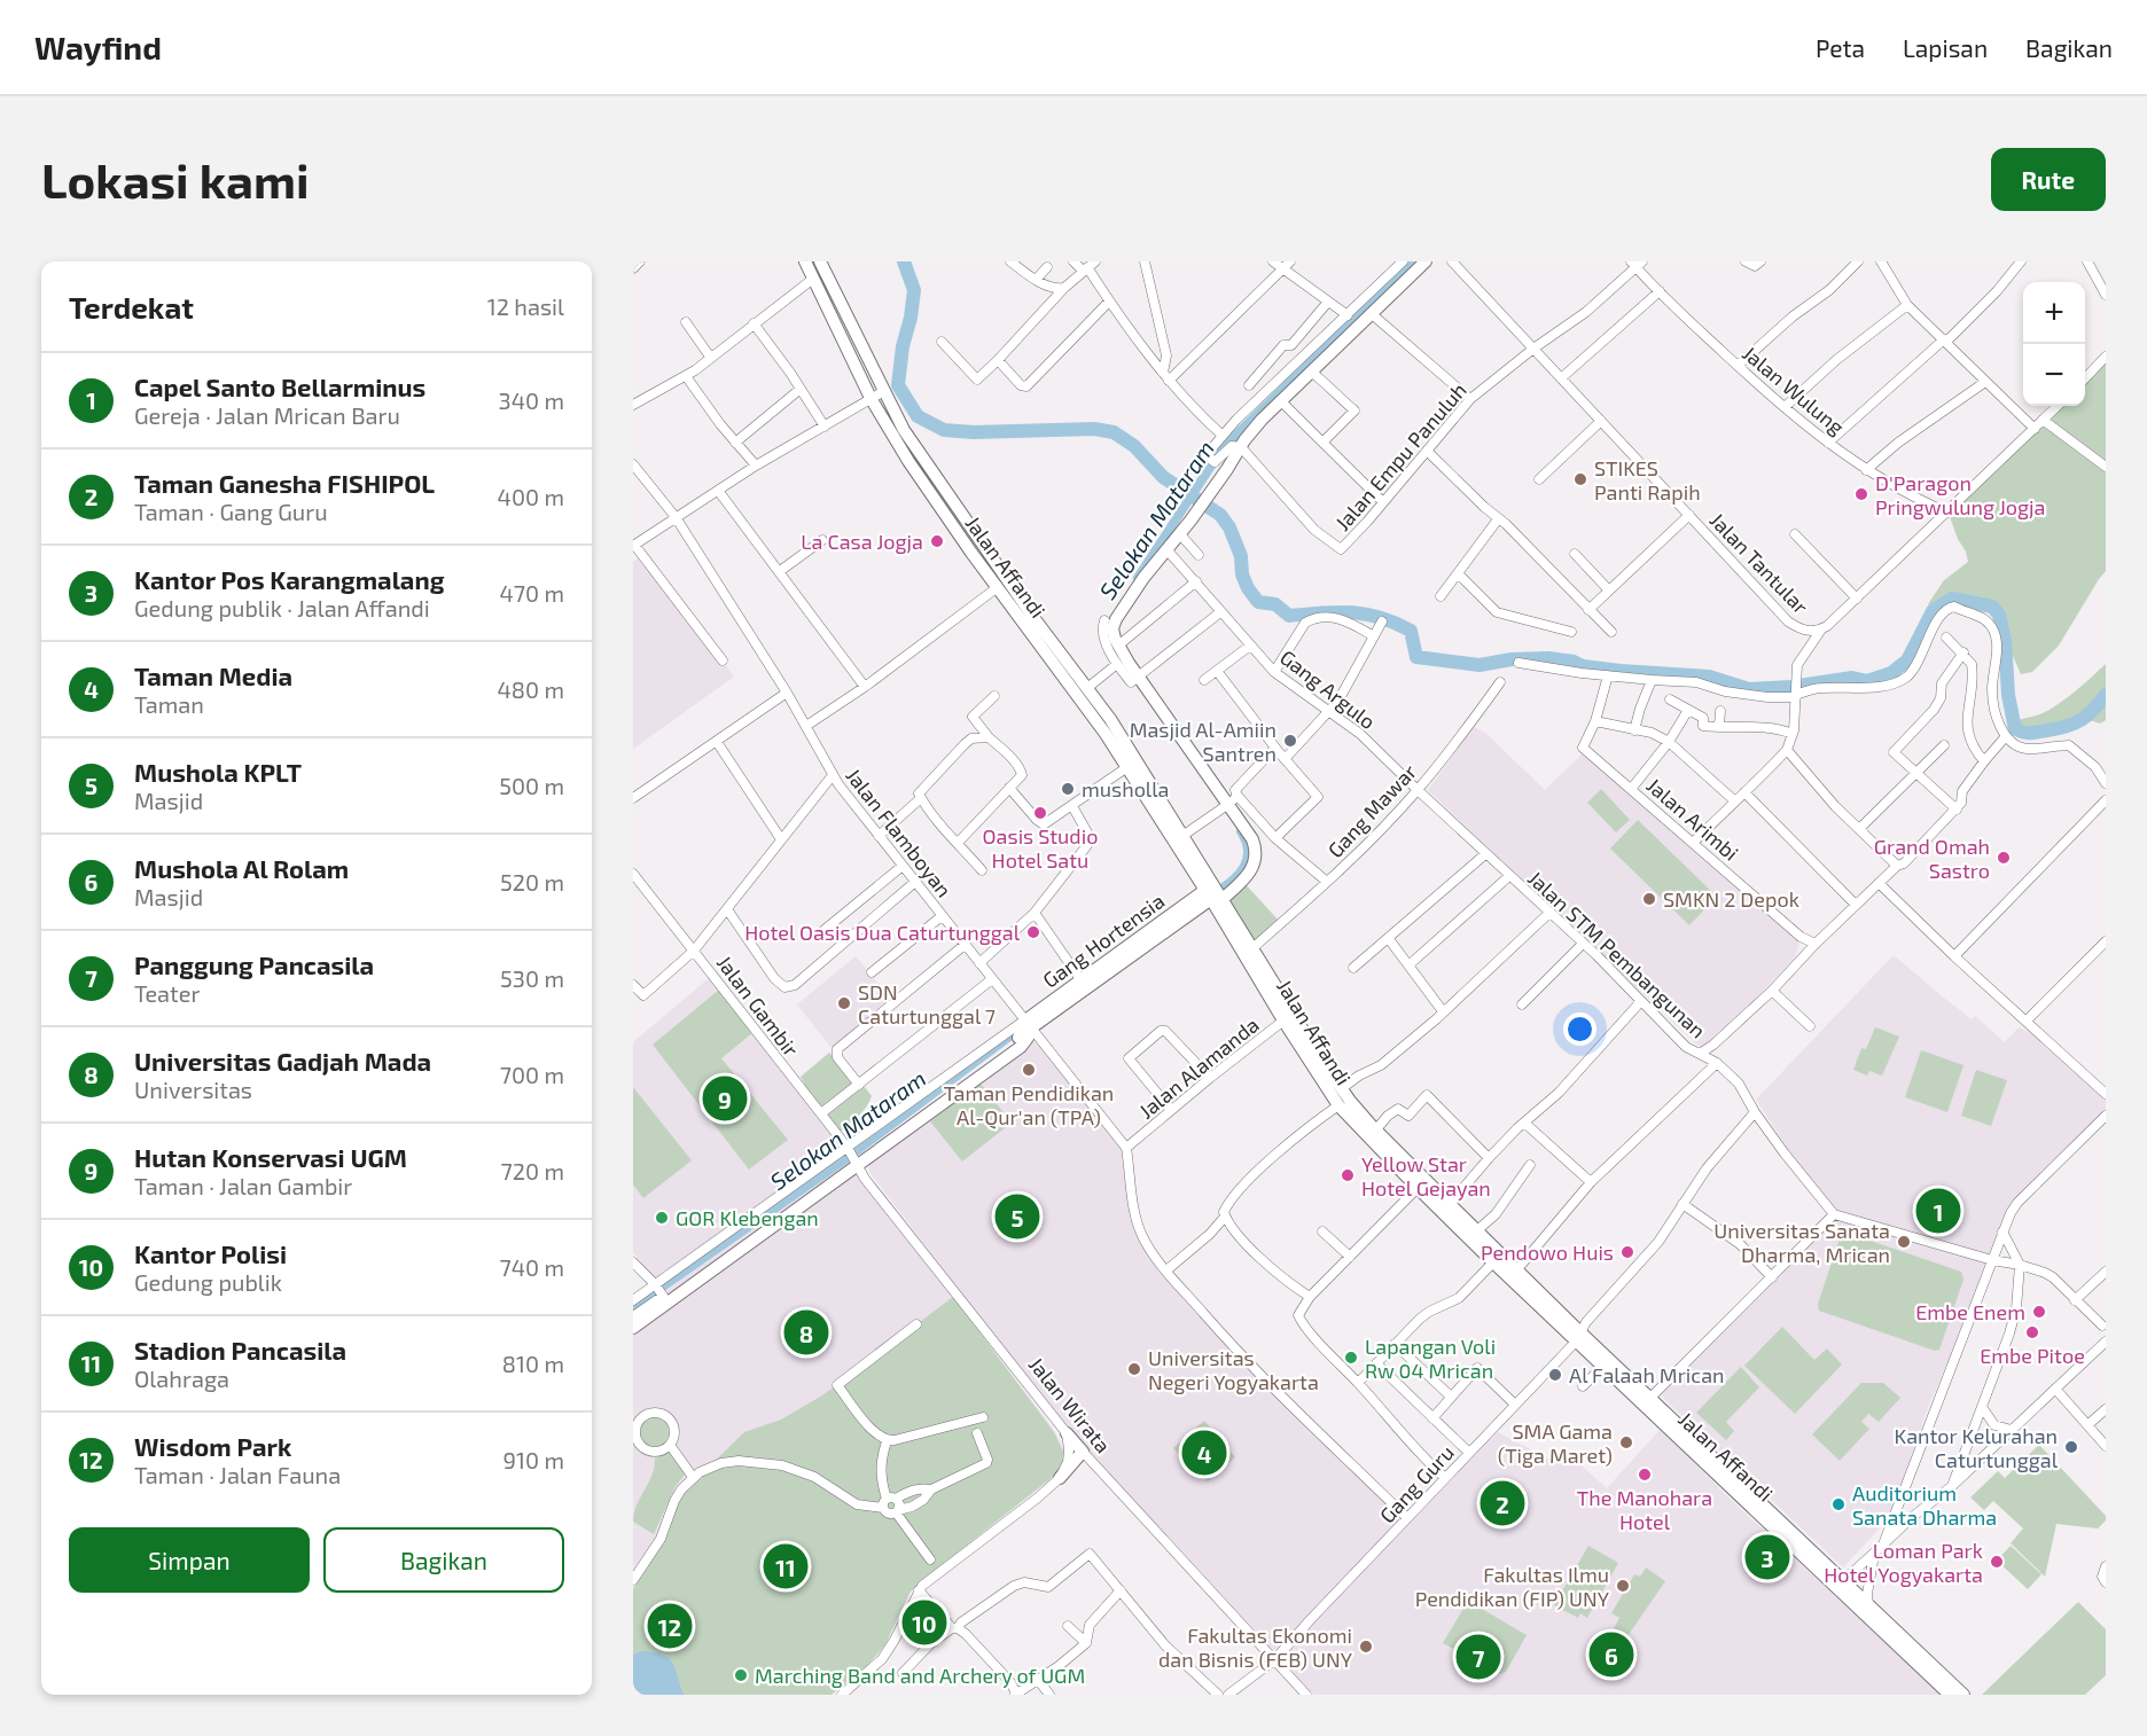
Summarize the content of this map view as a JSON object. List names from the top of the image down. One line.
{"streets":{"main road":["Jalan Affandi","Gang Hortensia","Jalan Wirata"],"street":["Jalan Wulung","Jalan Empu Panuluh","Jalan Tantular","Gang Argulo","Gang Mawar","Jalan Arimbi","Jalan Flamboyan","Jalan STM Pembangunan","Jalan Gambir","Jalan Alamanda","Gang Guru"]},"crossings":[["Jalan Wulung","Jalan Empu Panuluh"],["Jalan Wulung","Jalan Tantular"],["Jalan Empu Panuluh","Jalan Tantular"],["Jalan Affandi","Gang Mawar"],["Jalan Affandi","Gang Hortensia"],["Jalan Affandi","Jalan Alamanda"],["Jalan Affandi","Gang Guru"],["Gang Argulo","Gang Mawar"],["Gang Argulo","Jalan STM Pembangunan"],["Gang Mawar","Jalan STM Pembangunan"],["Jalan Flamboyan","Gang Hortensia"],["Jalan Flamboyan","Jalan Alamanda"],["Jalan STM Pembangunan","Gang Guru"],["Jalan Gambir","Jalan Wirata"],["Jalan Wirata","Gang Guru"]],"water":["Selokan Mataram"],"places":["STIKES Panti Rapih","D'Paragon Pringwulung Jogja","La Casa Jogja","Masjid Al-Amiin Santren","musholla","Oasis Studio Hotel Satu","Grand Omah Sastro","SMKN 2 Depok","Hotel Oasis Dua Caturtunggal","SDN Caturtunggal 7","Taman Pendidikan Al-Qur'an (TPA)","Yellow Star Hotel Gejayan","GOR Klebengan","Universitas Sanata Dharma, Mrican","Pendowo Huis","Embe Enem","Embe Pitoe","Lapangan Voli Rw 04 Mrican","Universitas Negeri Yogyakarta","Al Falaah Mrican","SMA Gama (Tiga Maret)","Kantor Kelurahan Caturtunggal","The Manohara Hotel","Auditorium Sanata Dharma","Loman Park Hotel Yogyakarta","Fakultas Ilmu Pendidikan (FIP) UNY","Fakultas Ekonomi dan Bisnis (FEB) UNY","Marching Band and Archery of UGM"],"page":{"header":"Wayfind","nav":["Peta","Lapisan","Bagikan"],"buttons":["Rute",["Simpan","Bagikan"]],"title":"Lokasi kami","heading":["Terdekat","12 hasil"],"map_buttons":["+","−"],"list":[{"mark":"1","name":"Capel Santo Bellarminus","note":"Gereja · Jalan Mrican Baru","value":"340 m"},{"mark":"2","name":"Taman Ganesha FISHIPOL","note":"Taman · Gang Guru","value":"400 m"},{"mark":"3","name":"Kantor Pos Karangmalang","note":"Gedung publik · Jalan Affandi","value":"470 m"},{"mark":"4","name":"Taman Media","note":"Taman","value":"480 m"},{"mark":"5","name":"Mushola KPLT","note":"Masjid","value":"500 m"},{"mark":"6","name":"Mushola Al Rolam","note":"Masjid","value":"520 m"},{"mark":"7","name":"Panggung Pancasila","note":"Teater","value":"530 m"},{"mark":"8","name":"Universitas Gadjah Mada","note":"Universitas","value":"700 m"},{"mark":"9","name":"Hutan Konservasi UGM","note":"Taman · Jalan Gambir","value":"720 m"},{"mark":"10","name":"Kantor Polisi","note":"Gedung publik","value":"740 m"},{"mark":"11","name":"Stadion Pancasila","note":"Olahraga","value":"810 m"},{"mark":"12","name":"Wisdom Park","note":"Taman · Jalan Fauna","value":"910 m"}],"pins":["9","1","5","8","4","2","3","11","10","12","6","7"]}}
